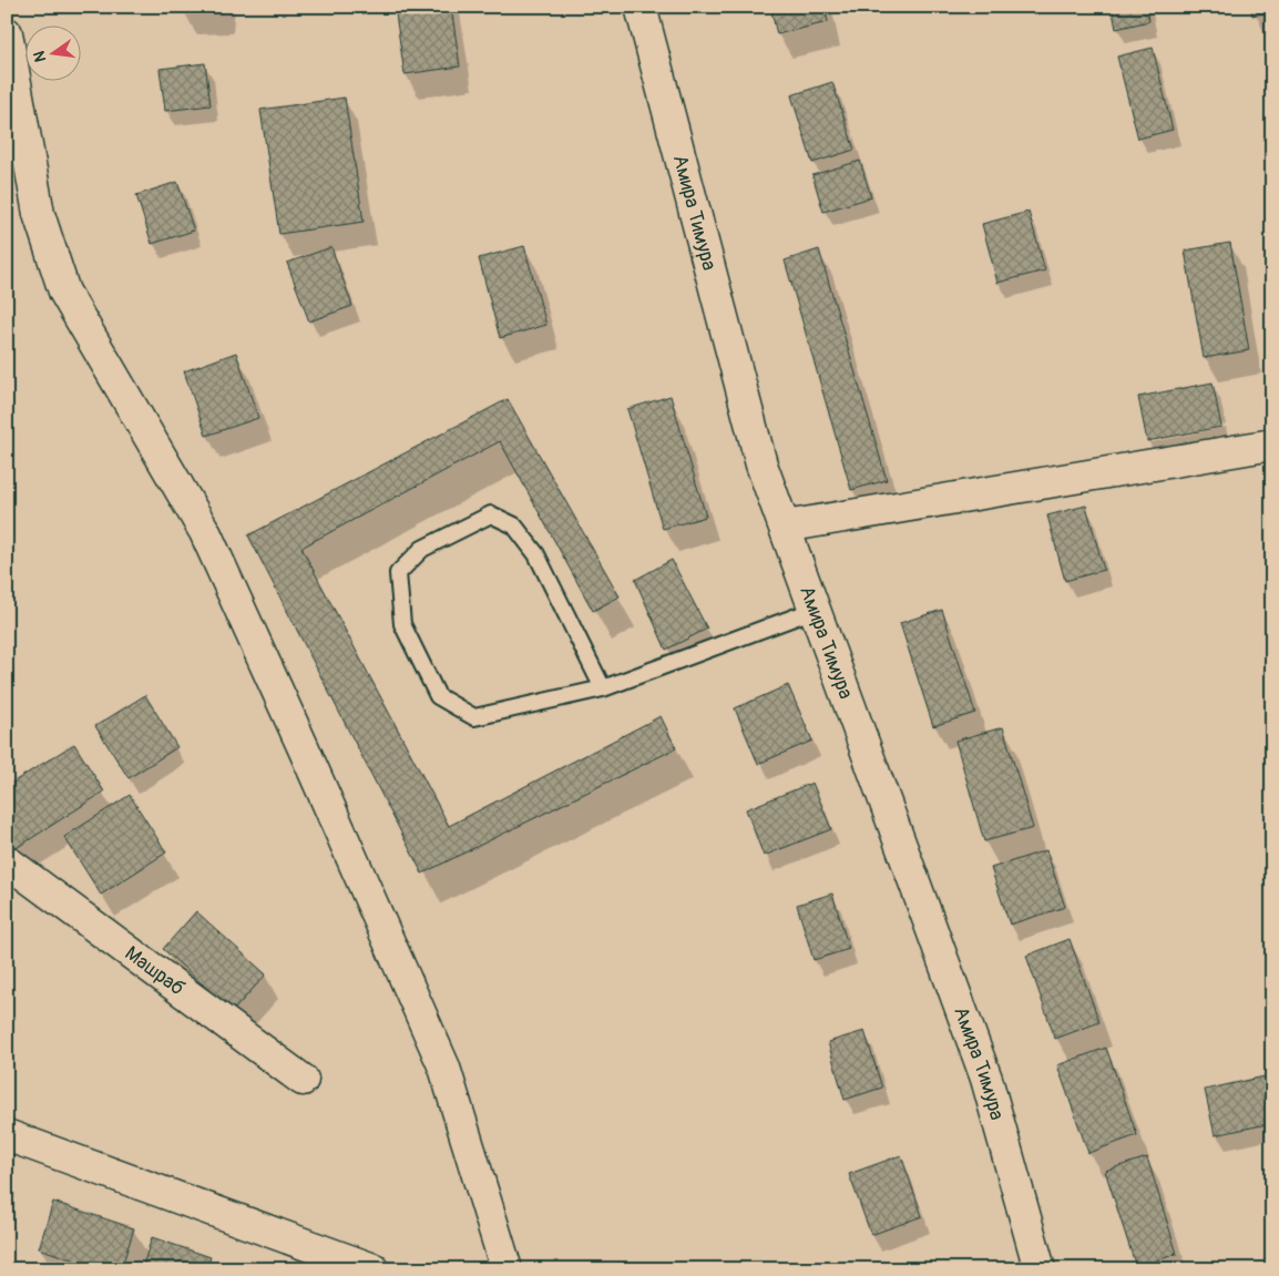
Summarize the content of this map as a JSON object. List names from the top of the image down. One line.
{"streets":{"street":["Амира Тимура","Машраб"]},"north":"left"}
